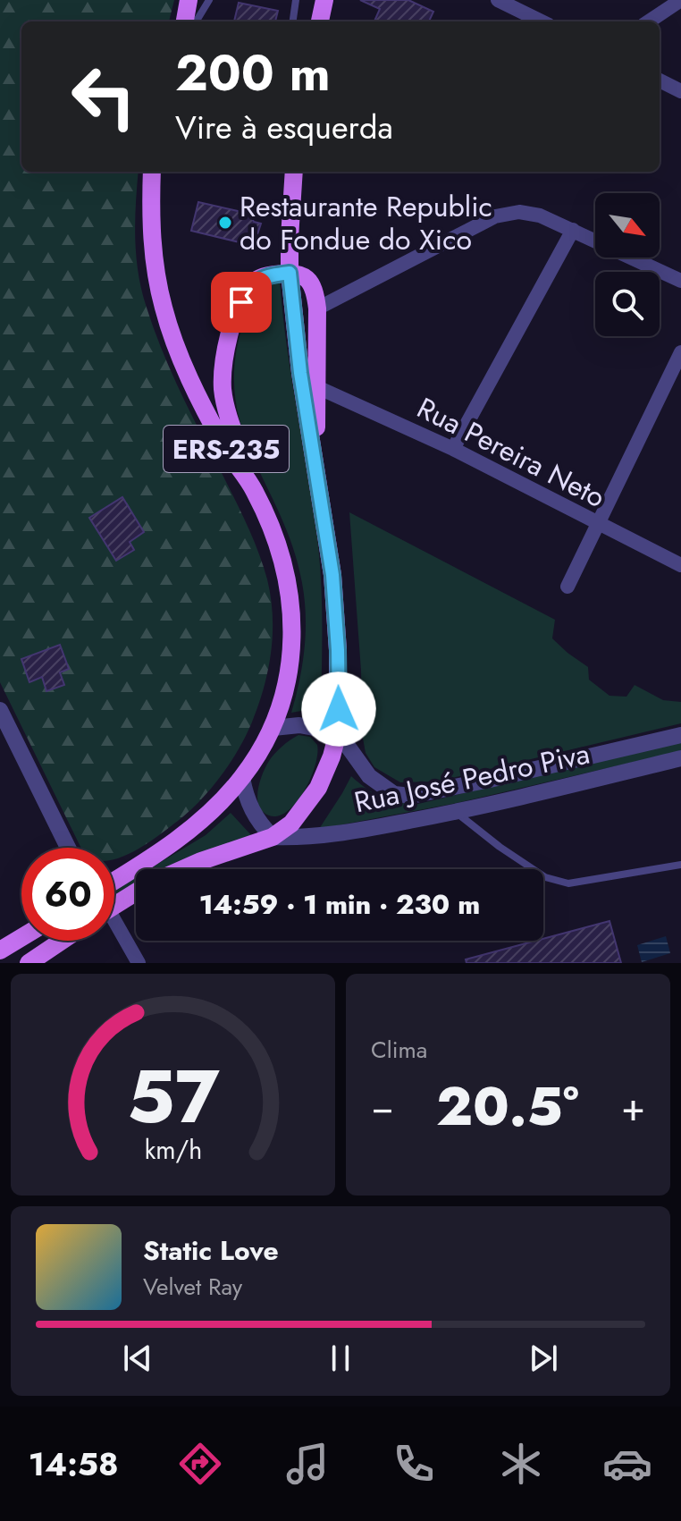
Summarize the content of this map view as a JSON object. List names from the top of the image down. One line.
{"streets":{"main road":["ERS-235"],"street":["Rua Pereira Neto","Rua José Pedro Piva"]},"crossings":[["ERS-235","Rua José Pedro Piva"]],"places":["Restaurante Republic do Fondue do Xico"],"north":"bottom right","page":{"turn":["200 m","Vire à esquerda"],"limit":"60","trip":"14:59 · 1 min · 230 m","tile":"Clima","heat":["−","20.5°","+"],"song":["Static Love","Velvet Ray"],"tabs":"14:58","gauge":["57","km/h"]}}
